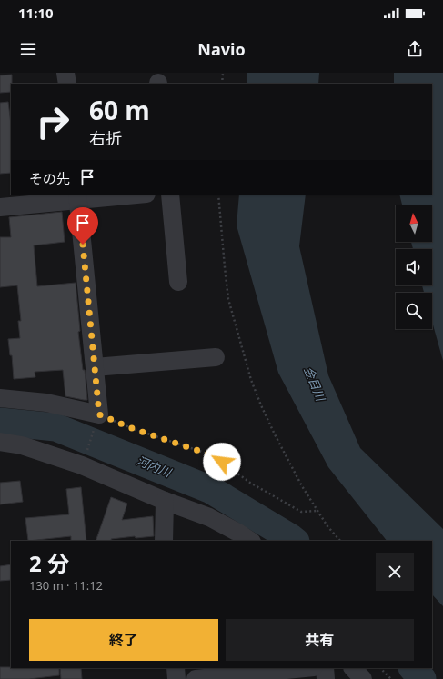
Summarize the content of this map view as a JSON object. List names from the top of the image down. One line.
{"water":["金目川","河内川"],"north":"top","page":{"status":"11:10","header":"Navio","turn":["60 m","右折"],"then":"その先","heading":["2 分","130 m · 11:12"],"buttons":["終了","共有"]}}
